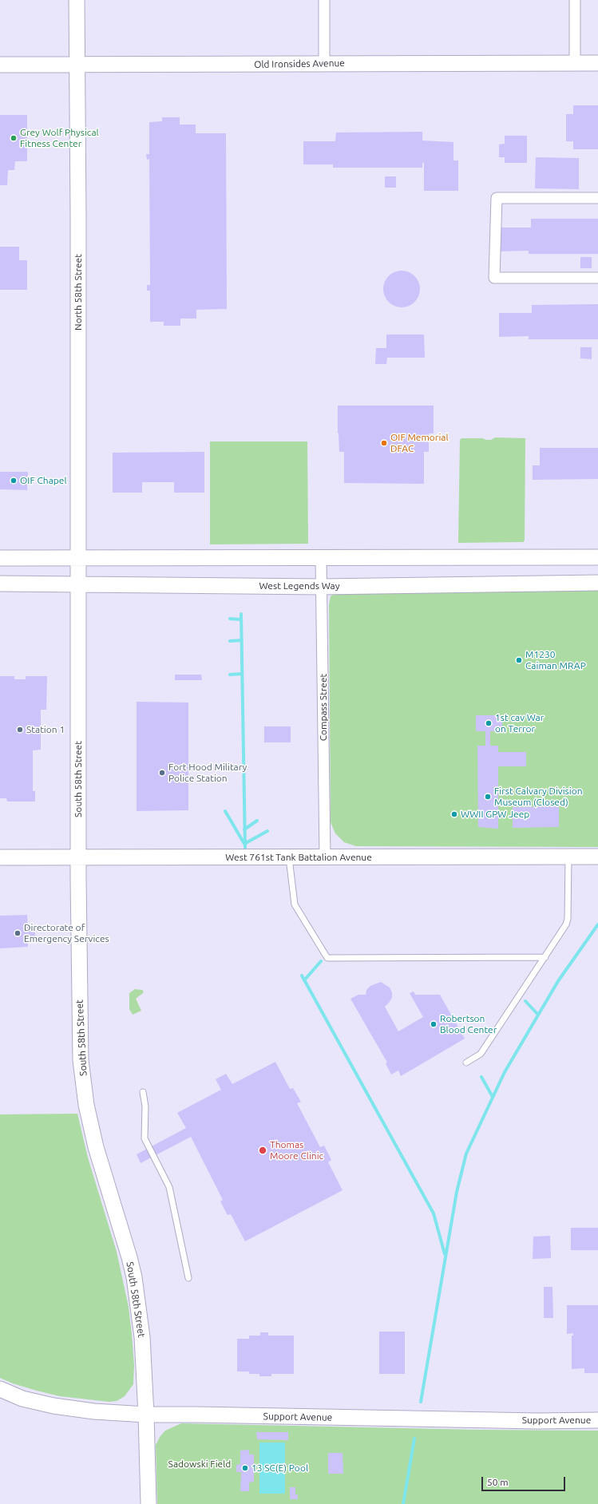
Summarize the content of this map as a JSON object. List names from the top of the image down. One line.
{"streets":{"street":["Old Ironsides Avenue","North 58th Street","West Legends Way","Compass Street","South 58th Street","West 761st Tank Battalion Avenue","Support Avenue"]},"crossings":[["Old Ironsides Avenue","North 58th Street"],["North 58th Street","West Legends Way"],["North 58th Street","South 58th Street"],["West Legends Way","Compass Street"],["West Legends Way","South 58th Street"],["Compass Street","West 761st Tank Battalion Avenue"],["South 58th Street","West 761st Tank Battalion Avenue"],["South 58th Street","Support Avenue"]],"parks":["Sadowski Field"],"places":["Grey Wolf Physical Fitness Center","OIF Memorial DFAC","OIF Chapel","M1230 Caiman MRAP","1st cav War on Terror","Station 1","Fort Hood Military Police Station","First Calvary Division Museum (Closed)","WWII GPW Jeep","Directorate of Emergency Services","Robertson Blood Center","Thomas Moore Clinic","13 SC(E) Pool"],"scale_bar":"50 m"}
